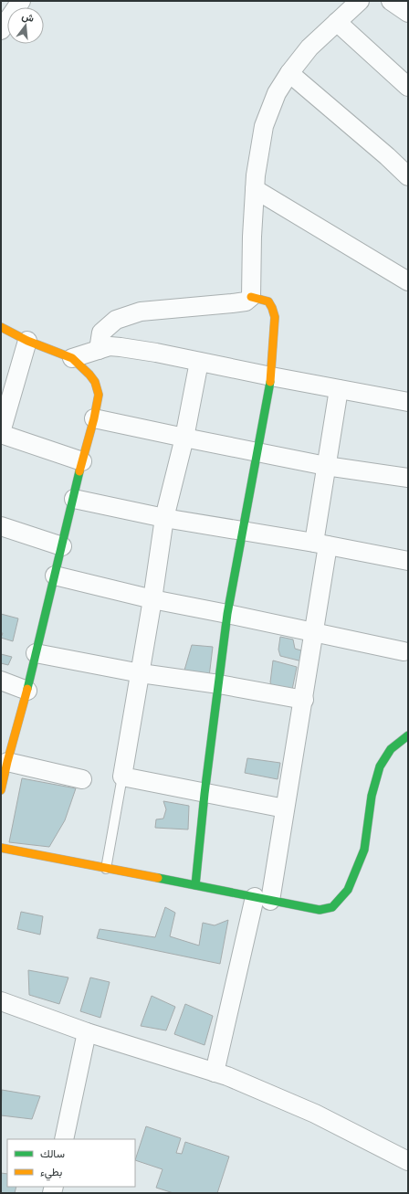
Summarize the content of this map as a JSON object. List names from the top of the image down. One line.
{"legend":["سالك","بطيء"],"north":"top"}
